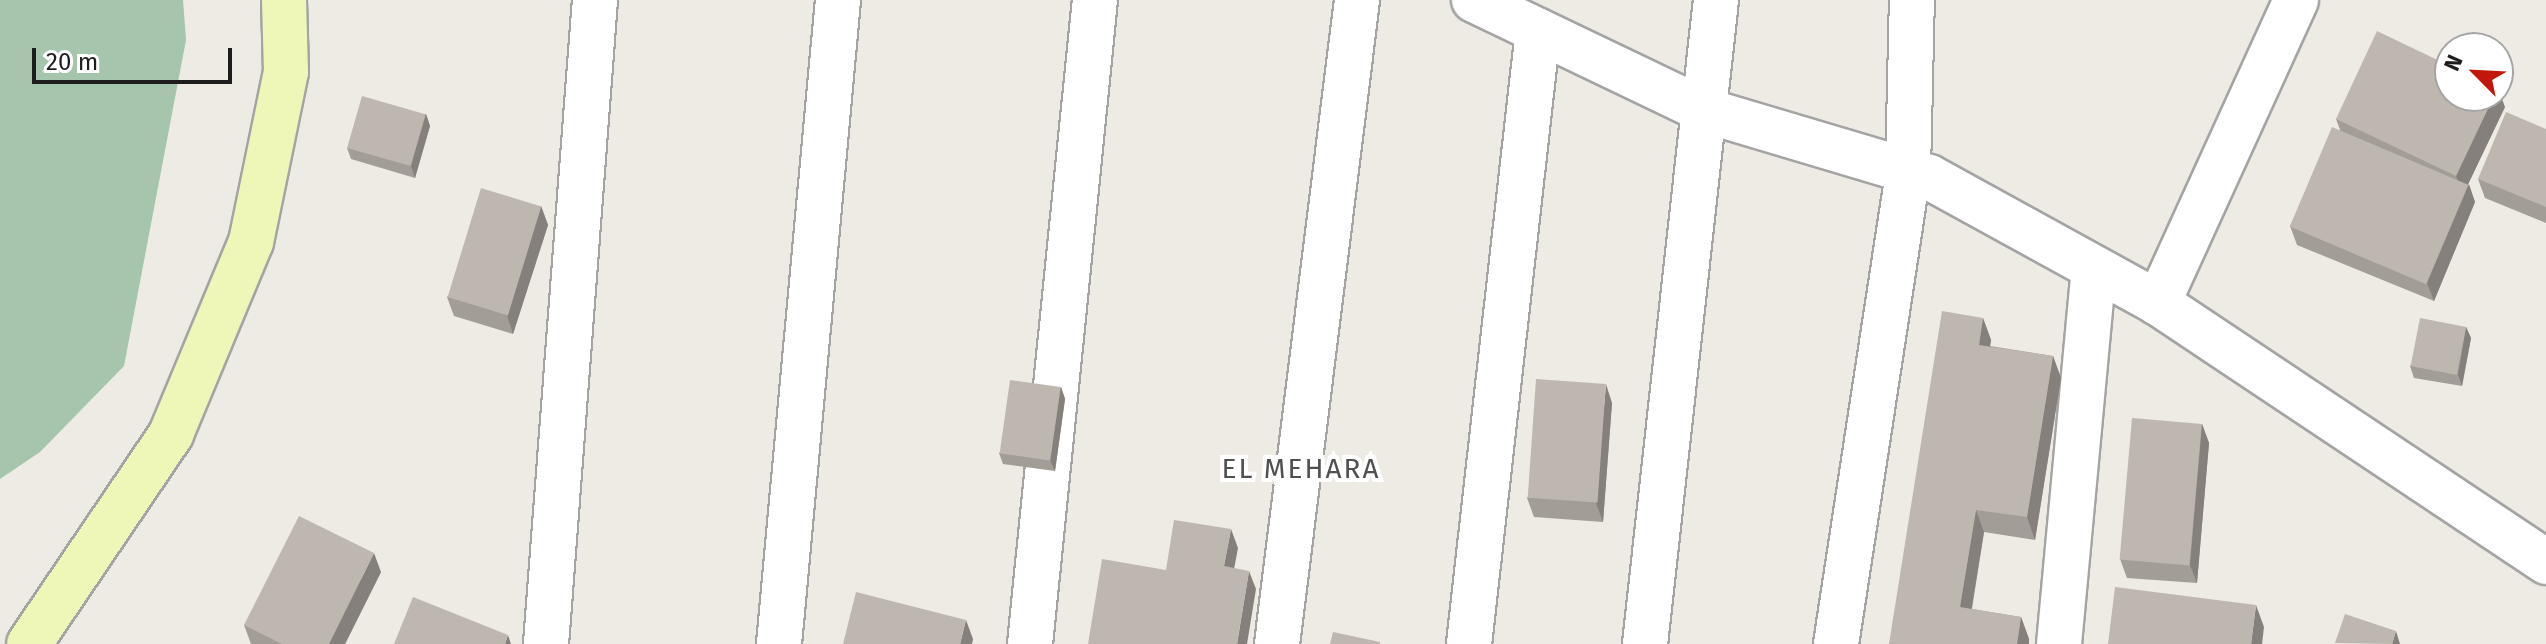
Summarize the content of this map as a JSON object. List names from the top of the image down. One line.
{"districts":["EL MEHARA"],"scale_bar":"20 m","north":"top left"}
